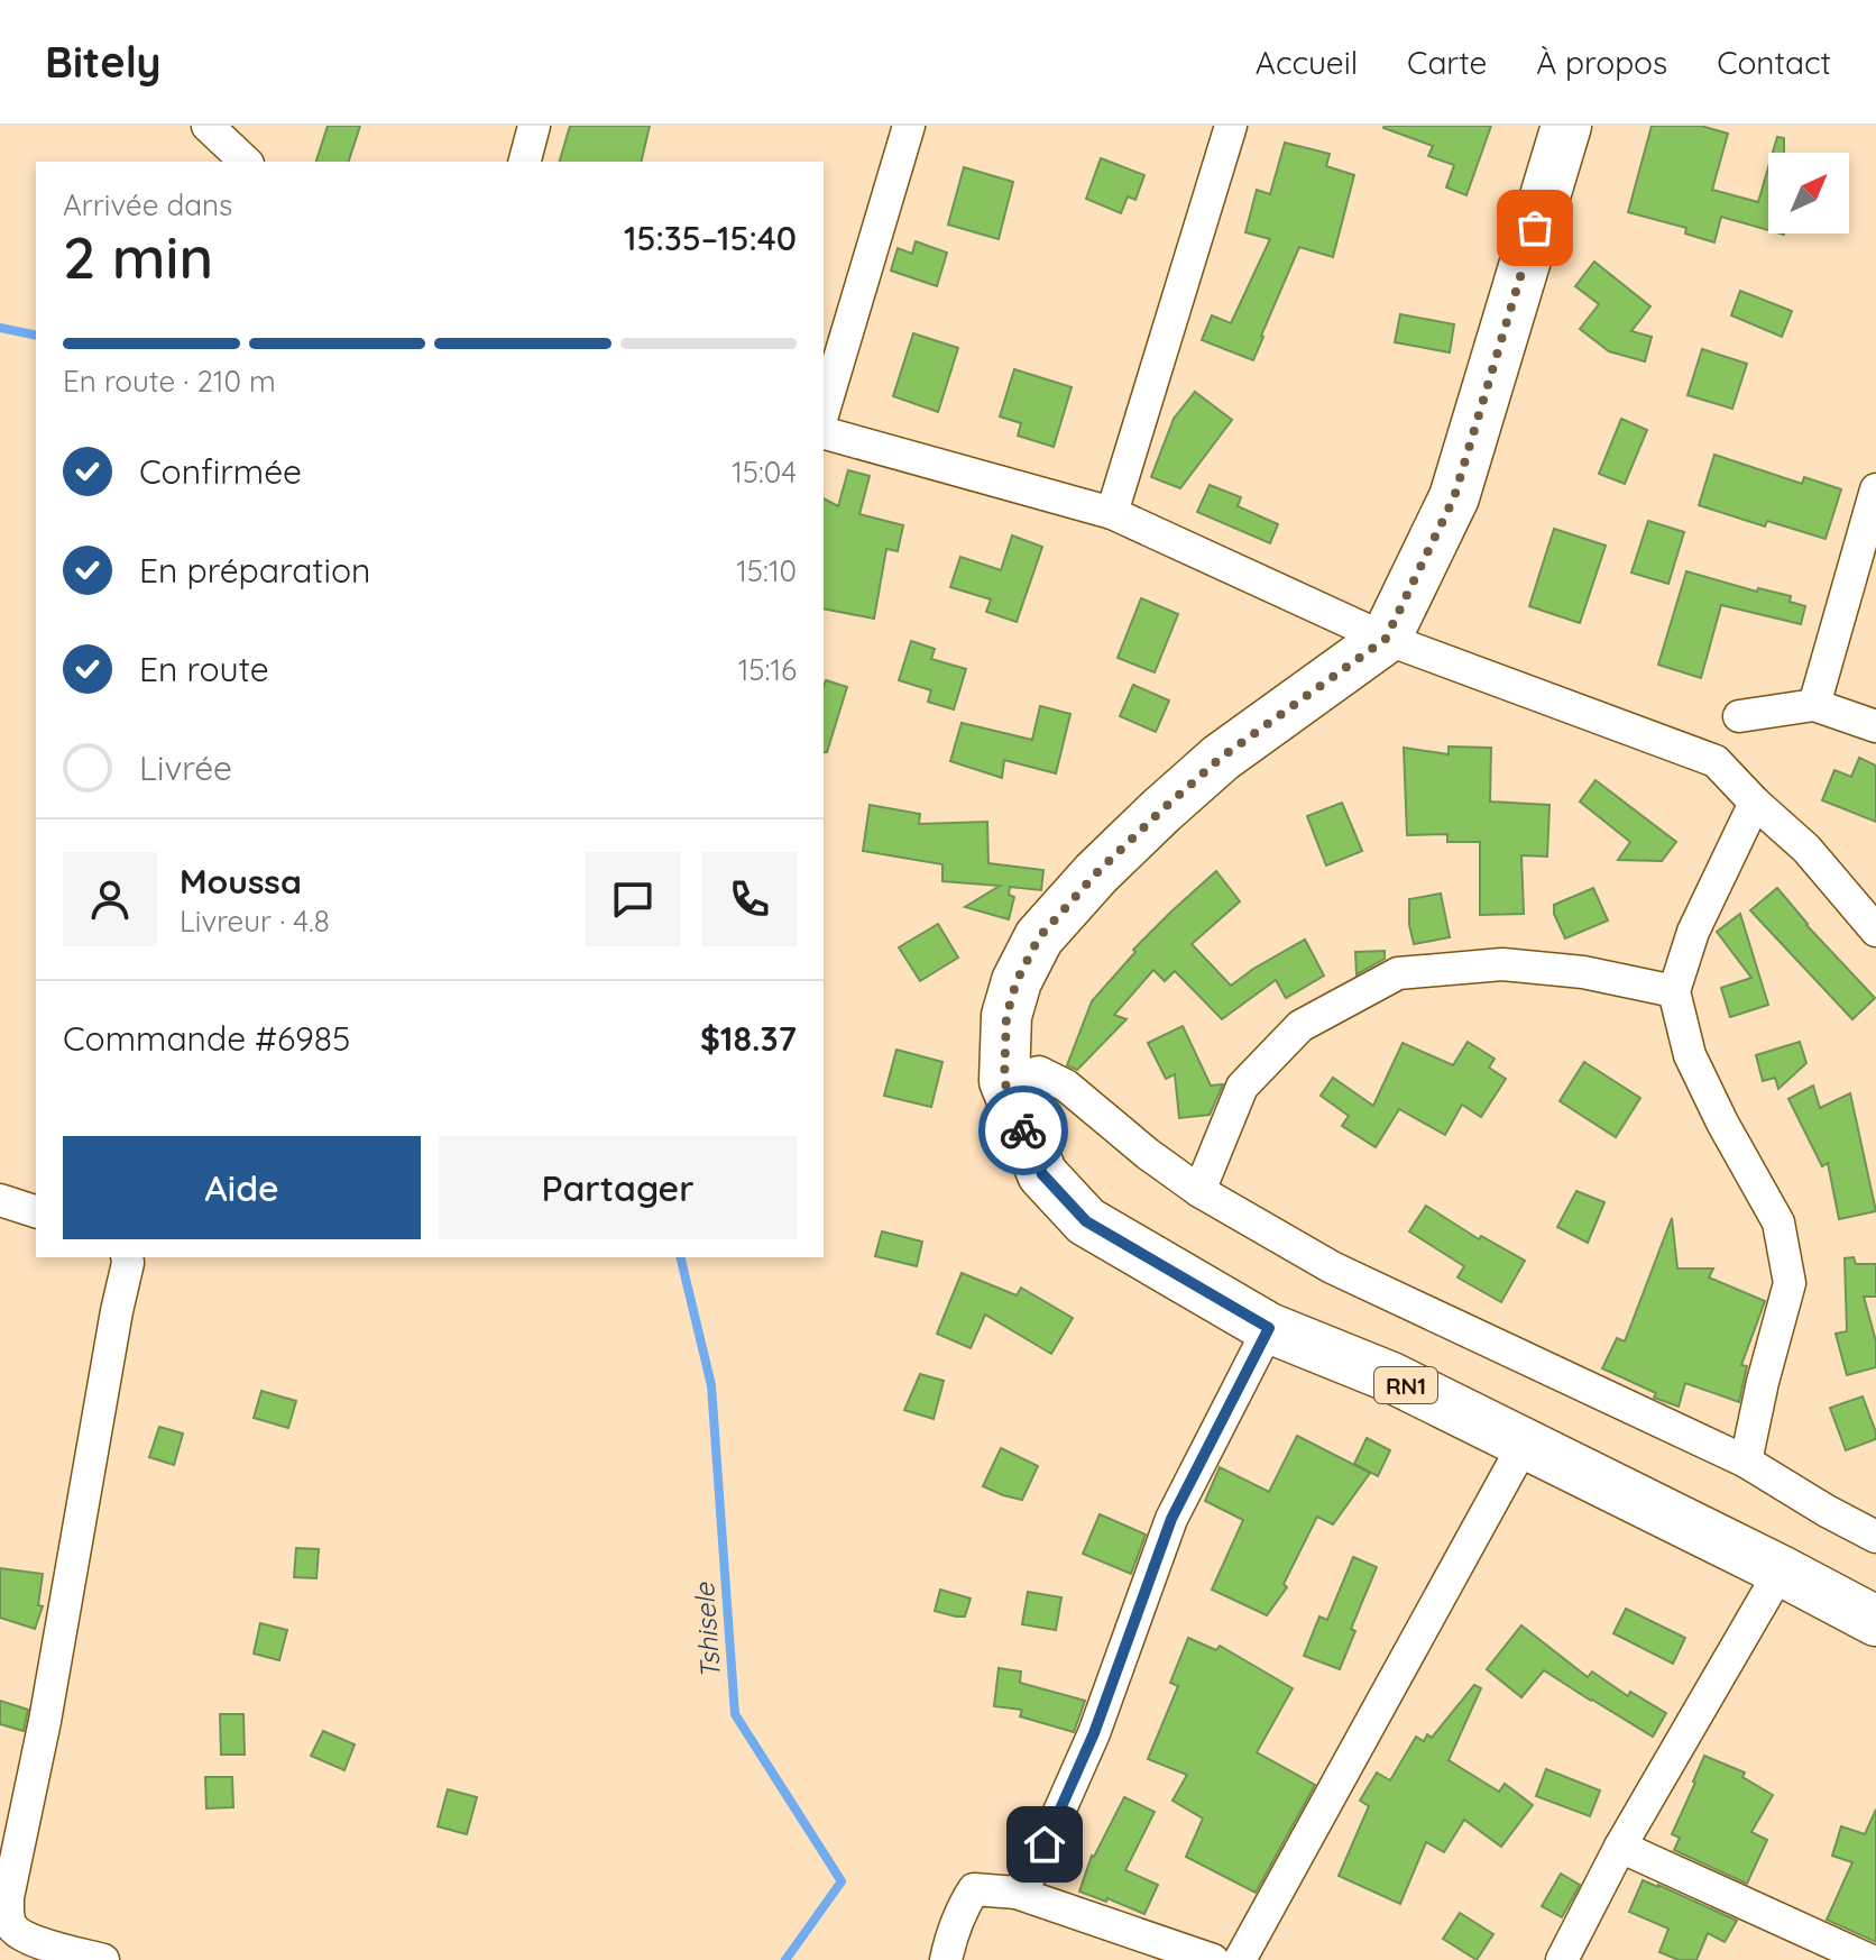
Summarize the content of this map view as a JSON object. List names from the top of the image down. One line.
{"streets":{"highway":["RN1"]},"water":["Tshisele"],"north":"top right","page":{"header":"Bitely","nav":["Accueil","Carte","À propos","Contact"],"heading":["2 min","Arrivée dans","15:35–15:40"],"panel":["Moussa","Livreur · 4.8","Commande #6985","$18.37"],"bar":"En route · 210 m","list":[["Confirmée","15:04"],["En préparation","15:10"],["En route","15:16"],"Livrée"],"buttons":["Aide","Partager"]}}
